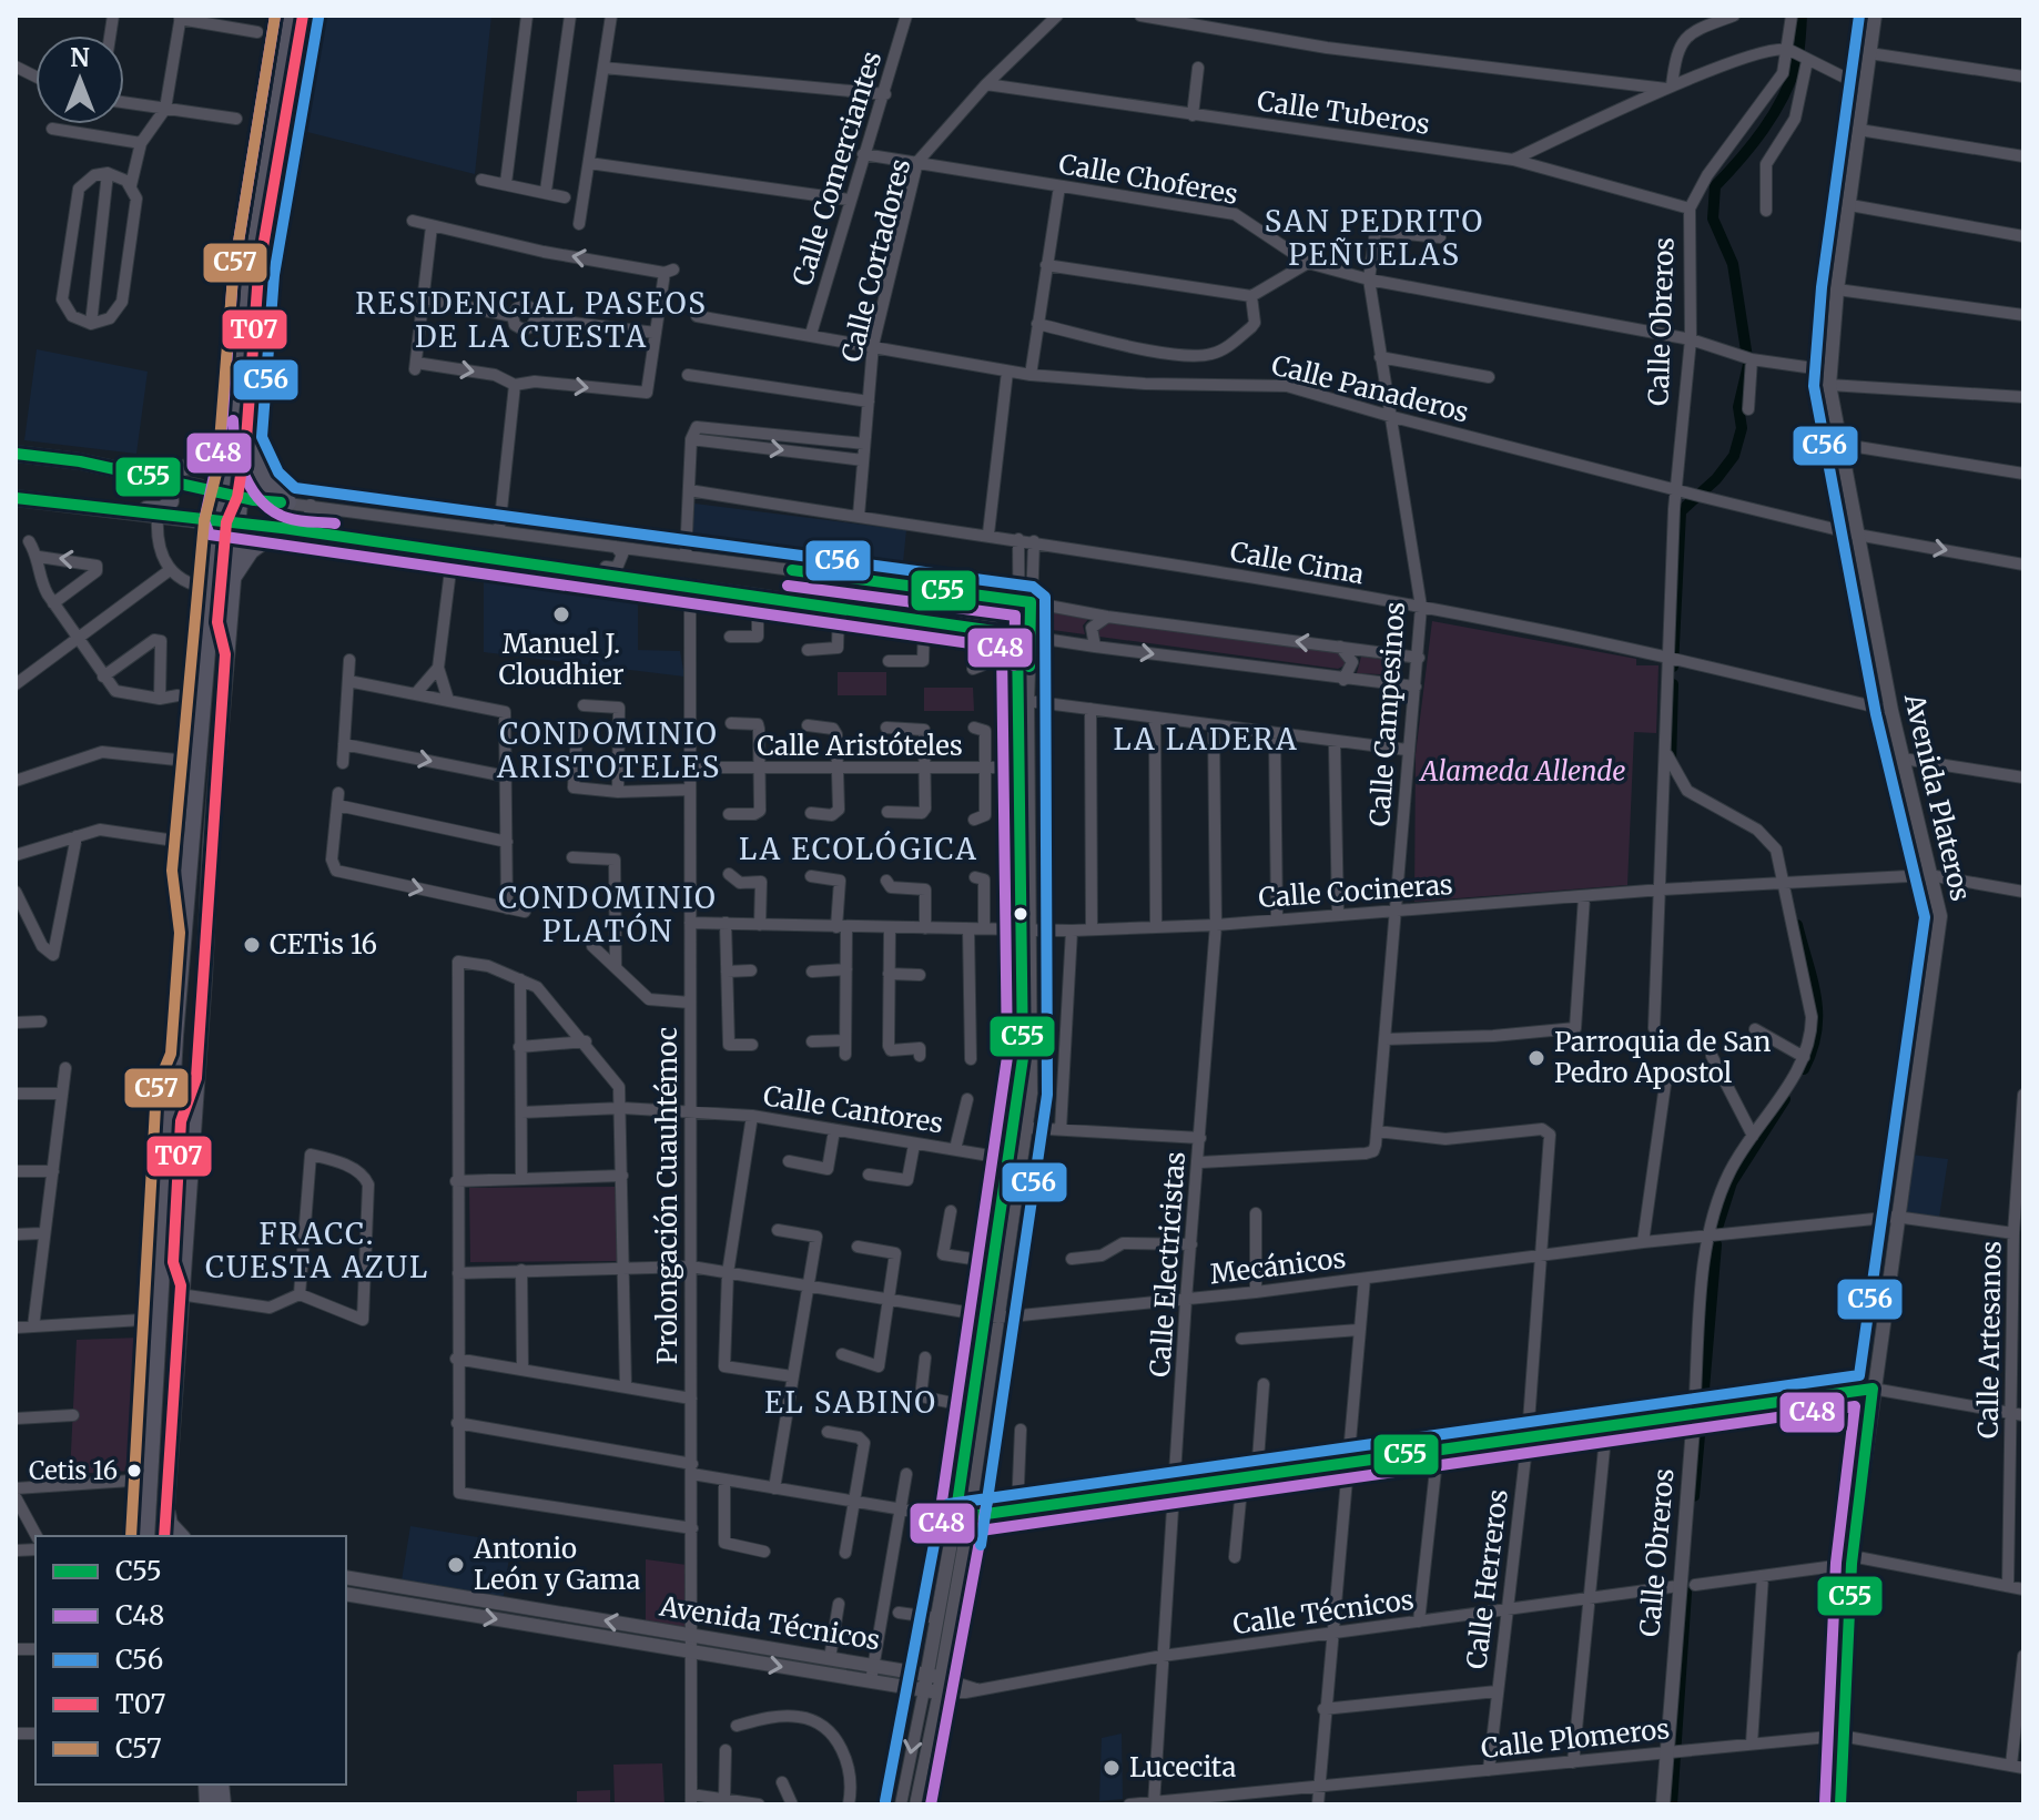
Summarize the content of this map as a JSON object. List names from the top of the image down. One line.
{"streets":{"street":["Calle Tuberos","Calle Comerciantes","Calle Choferes","Calle Cortadores","Calle Obreros","Calle Panaderos","Calle Cima","Calle Campesinos","Calle Aristóteles","Avenida Plateros","Calle Cocineras","Calle Cantores","Prolongación Cuauhtémoc","Calle Electricistas","Mecánicos","Calle Artesanos","Calle Herreros","Calle Técnicos","Avenida Técnicos","Calle Plomeros"]},"crossings":[["Calle Tuberos","Calle Cortadores"],["Calle Tuberos","Calle Obreros"],["Calle Comerciantes","Calle Choferes"],["Calle Comerciantes","Calle Panaderos"],["Calle Choferes","Calle Cortadores"],["Calle Choferes","Calle Obreros"],["Calle Choferes","Calle Campesinos"],["Calle Choferes","Avenida Plateros"],["Calle Cortadores","Calle Panaderos"],["Calle Cortadores","Calle Cima"],["Calle Obreros","Calle Panaderos"],["Calle Obreros","Calle Cima"],["Calle Obreros","Calle Cocineras"],["Calle Obreros","Mecánicos"],["Calle Obreros","Calle Técnicos"],["Calle Obreros","Calle Plomeros"],["Calle Panaderos","Calle Campesinos"],["Calle Panaderos","Avenida Plateros"],["Calle Cima","Calle Campesinos"],["Calle Cima","Avenida Plateros"],["Calle Campesinos","Calle Cocineras"],["Calle Campesinos","Calle Electricistas"],["Calle Campesinos","Calle Herreros"],["Calle Aristóteles","Prolongación Cuauhtémoc"],["Avenida Plateros","Calle Cocineras"],["Avenida Plateros","Mecánicos"],["Avenida Plateros","Calle Plomeros"],["Calle Cocineras","Prolongación Cuauhtémoc"],["Calle Cocineras","Calle Electricistas"],["Calle Cantores","Prolongación Cuauhtémoc"],["Prolongación Cuauhtémoc","Mecánicos"],["Prolongación Cuauhtémoc","Avenida Técnicos"],["Calle Electricistas","Mecánicos"],["Calle Electricistas","Calle Técnicos"],["Calle Electricistas","Calle Plomeros"],["Mecánicos","Calle Artesanos"],["Mecánicos","Calle Herreros"],["Calle Herreros","Calle Técnicos"],["Calle Herreros","Calle Plomeros"],["Calle Técnicos","Avenida Técnicos"]],"districts":["SAN PEDRITO PEÑUELAS","RESIDENCIAL PASEOS DE LA CUESTA","CONDOMINIO ARISTOTELES","LA LADERA","LA ECOLÓGICA","CONDOMINIO PLATÓN","FRACC. CUESTA AZUL","EL SABINO"],"parks":["Alameda Allende"],"places":["Manuel J. Cloudhier","CETis 16","Parroquia de San Pedro Apostol","Cetis 16","Antonio León y Gama","Lucecita"],"lines":["transit line C48","transit line C56","transit line T07","transit line C57","transit line C55"],"legend":["C55","C48","C56","T07","C57"],"north":"top"}
